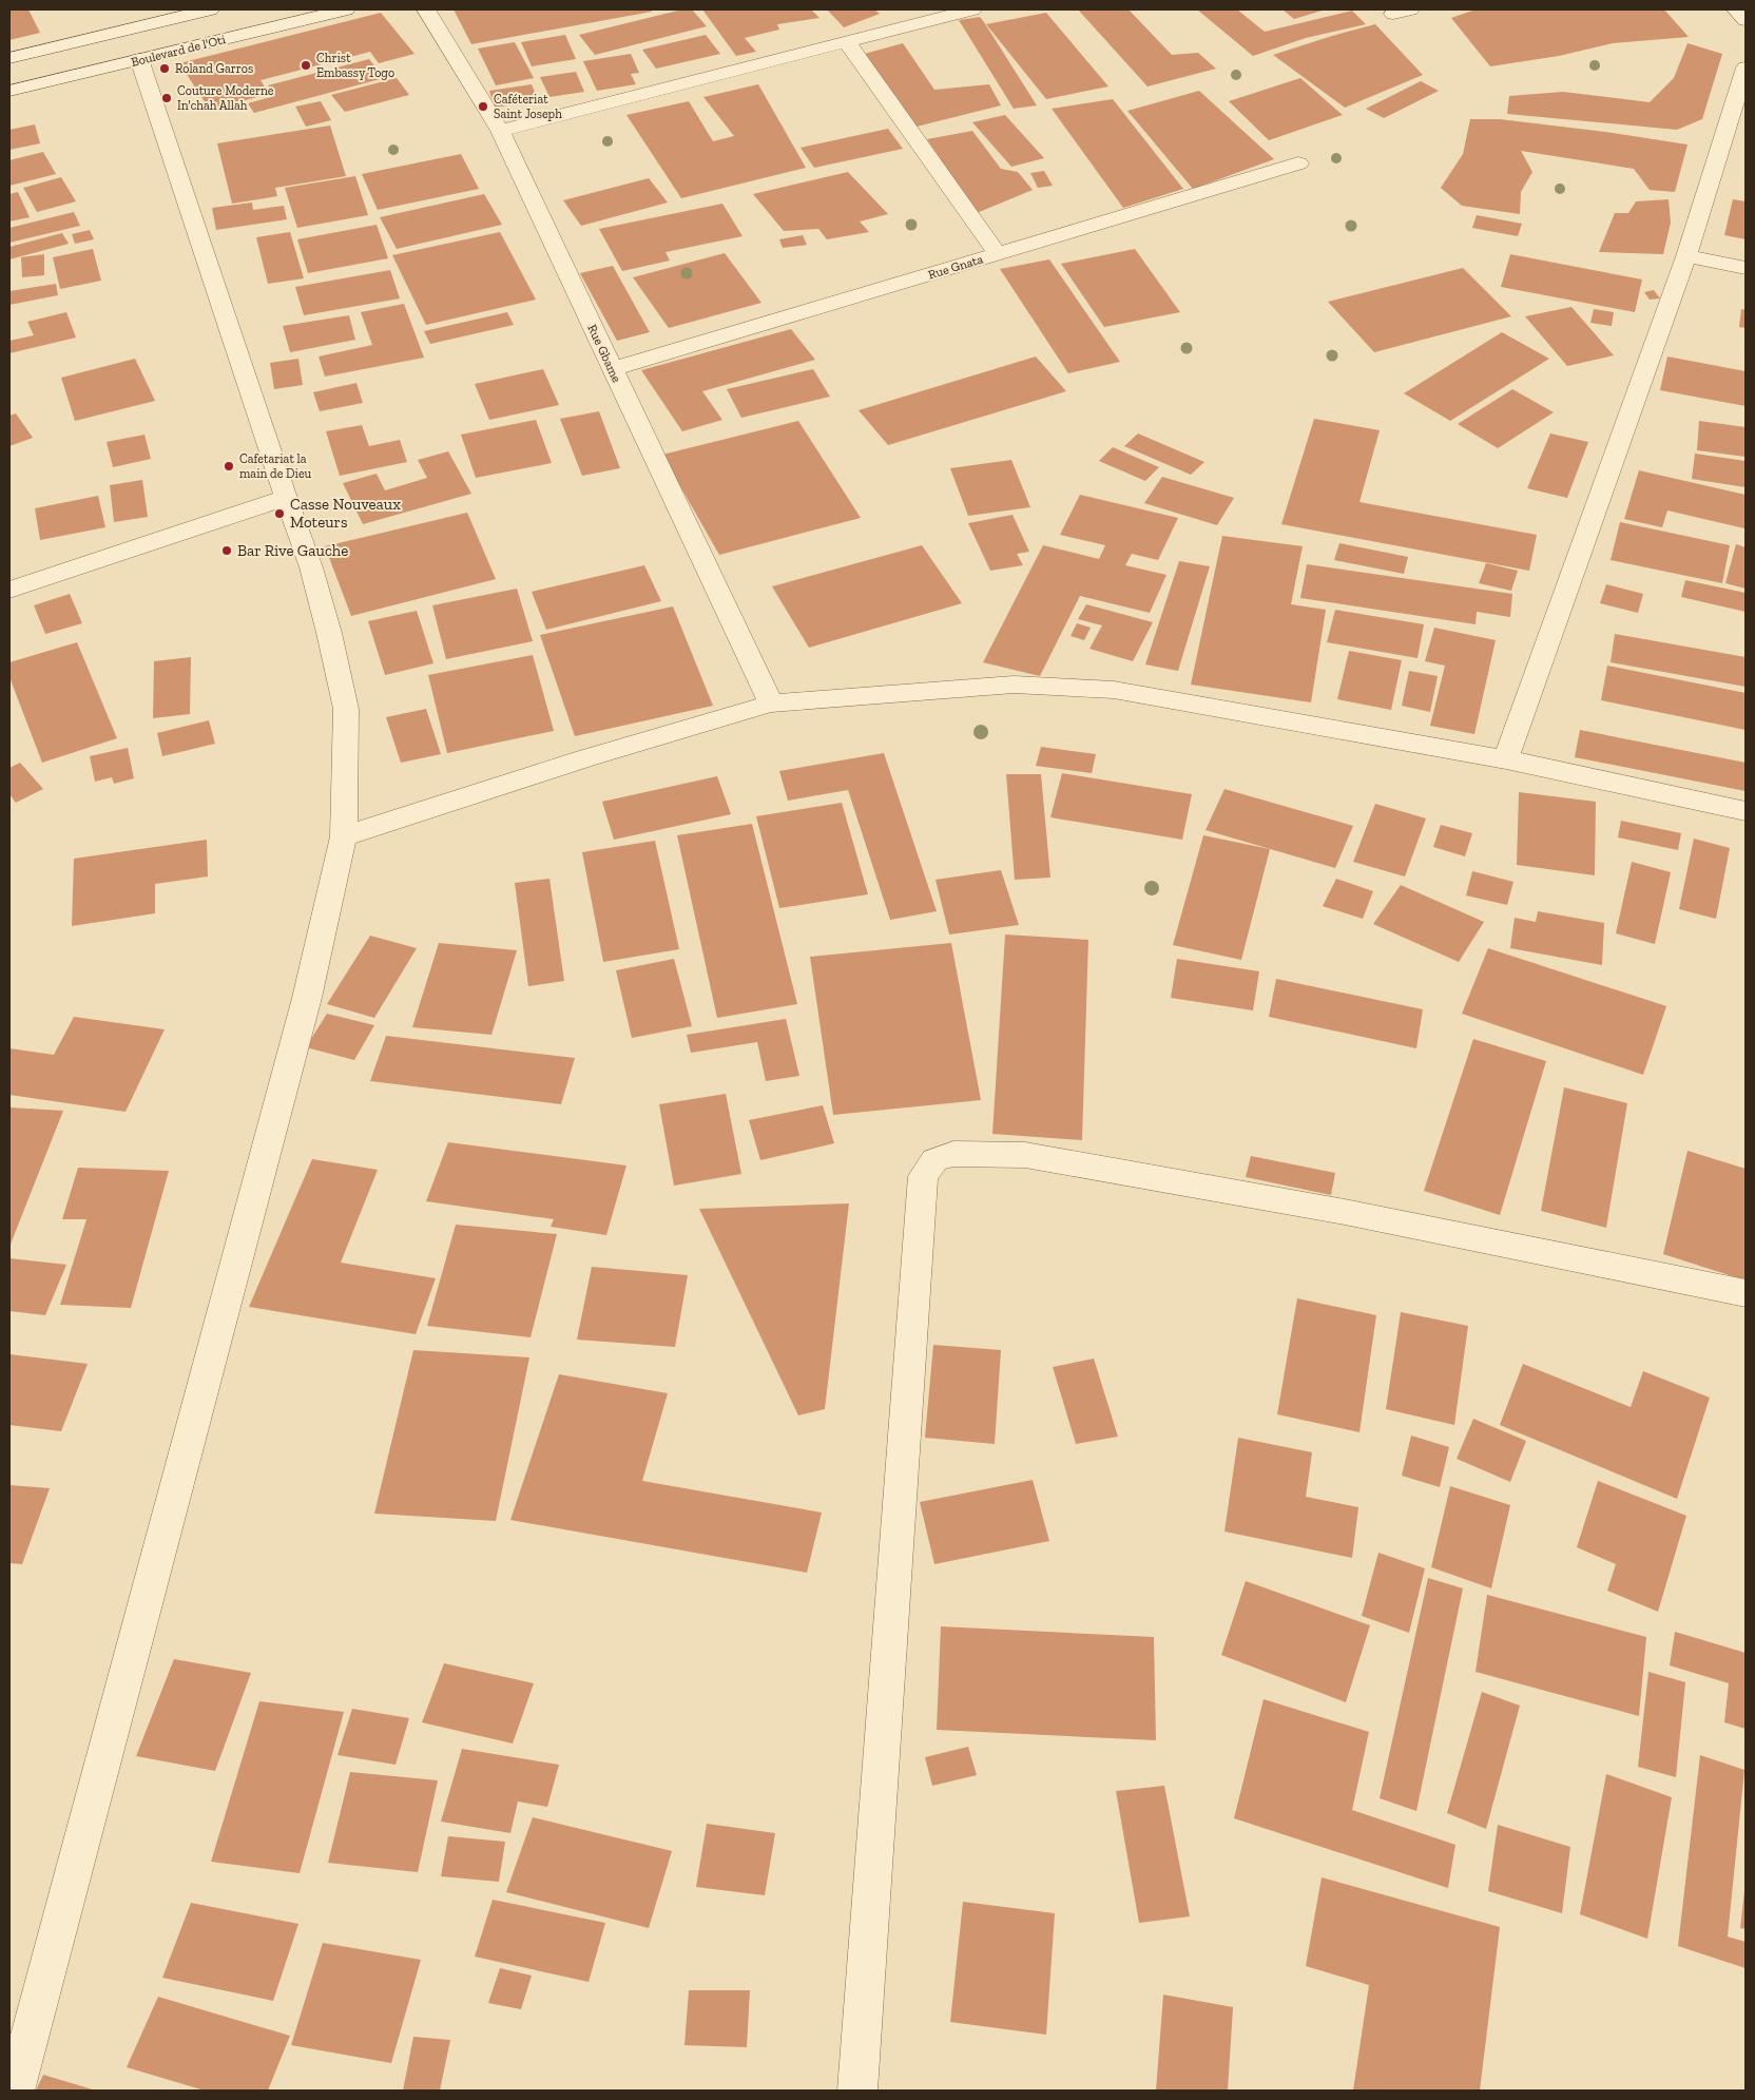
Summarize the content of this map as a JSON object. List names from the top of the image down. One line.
{"streets":{"street":["Boulevard de l'Oti","Rue Gnata","Rue Gbame"]},"crossings":[["Rue Gnata","Rue Gbame"]],"places":["Christ Embassy Togo","Roland Garros","Couture Moderne In'chah Allah","Caféteriat Saint Joseph","Cafetariat la main de Dieu","Casse Nouveaux Moteurs","Bar Rive Gauche"]}
